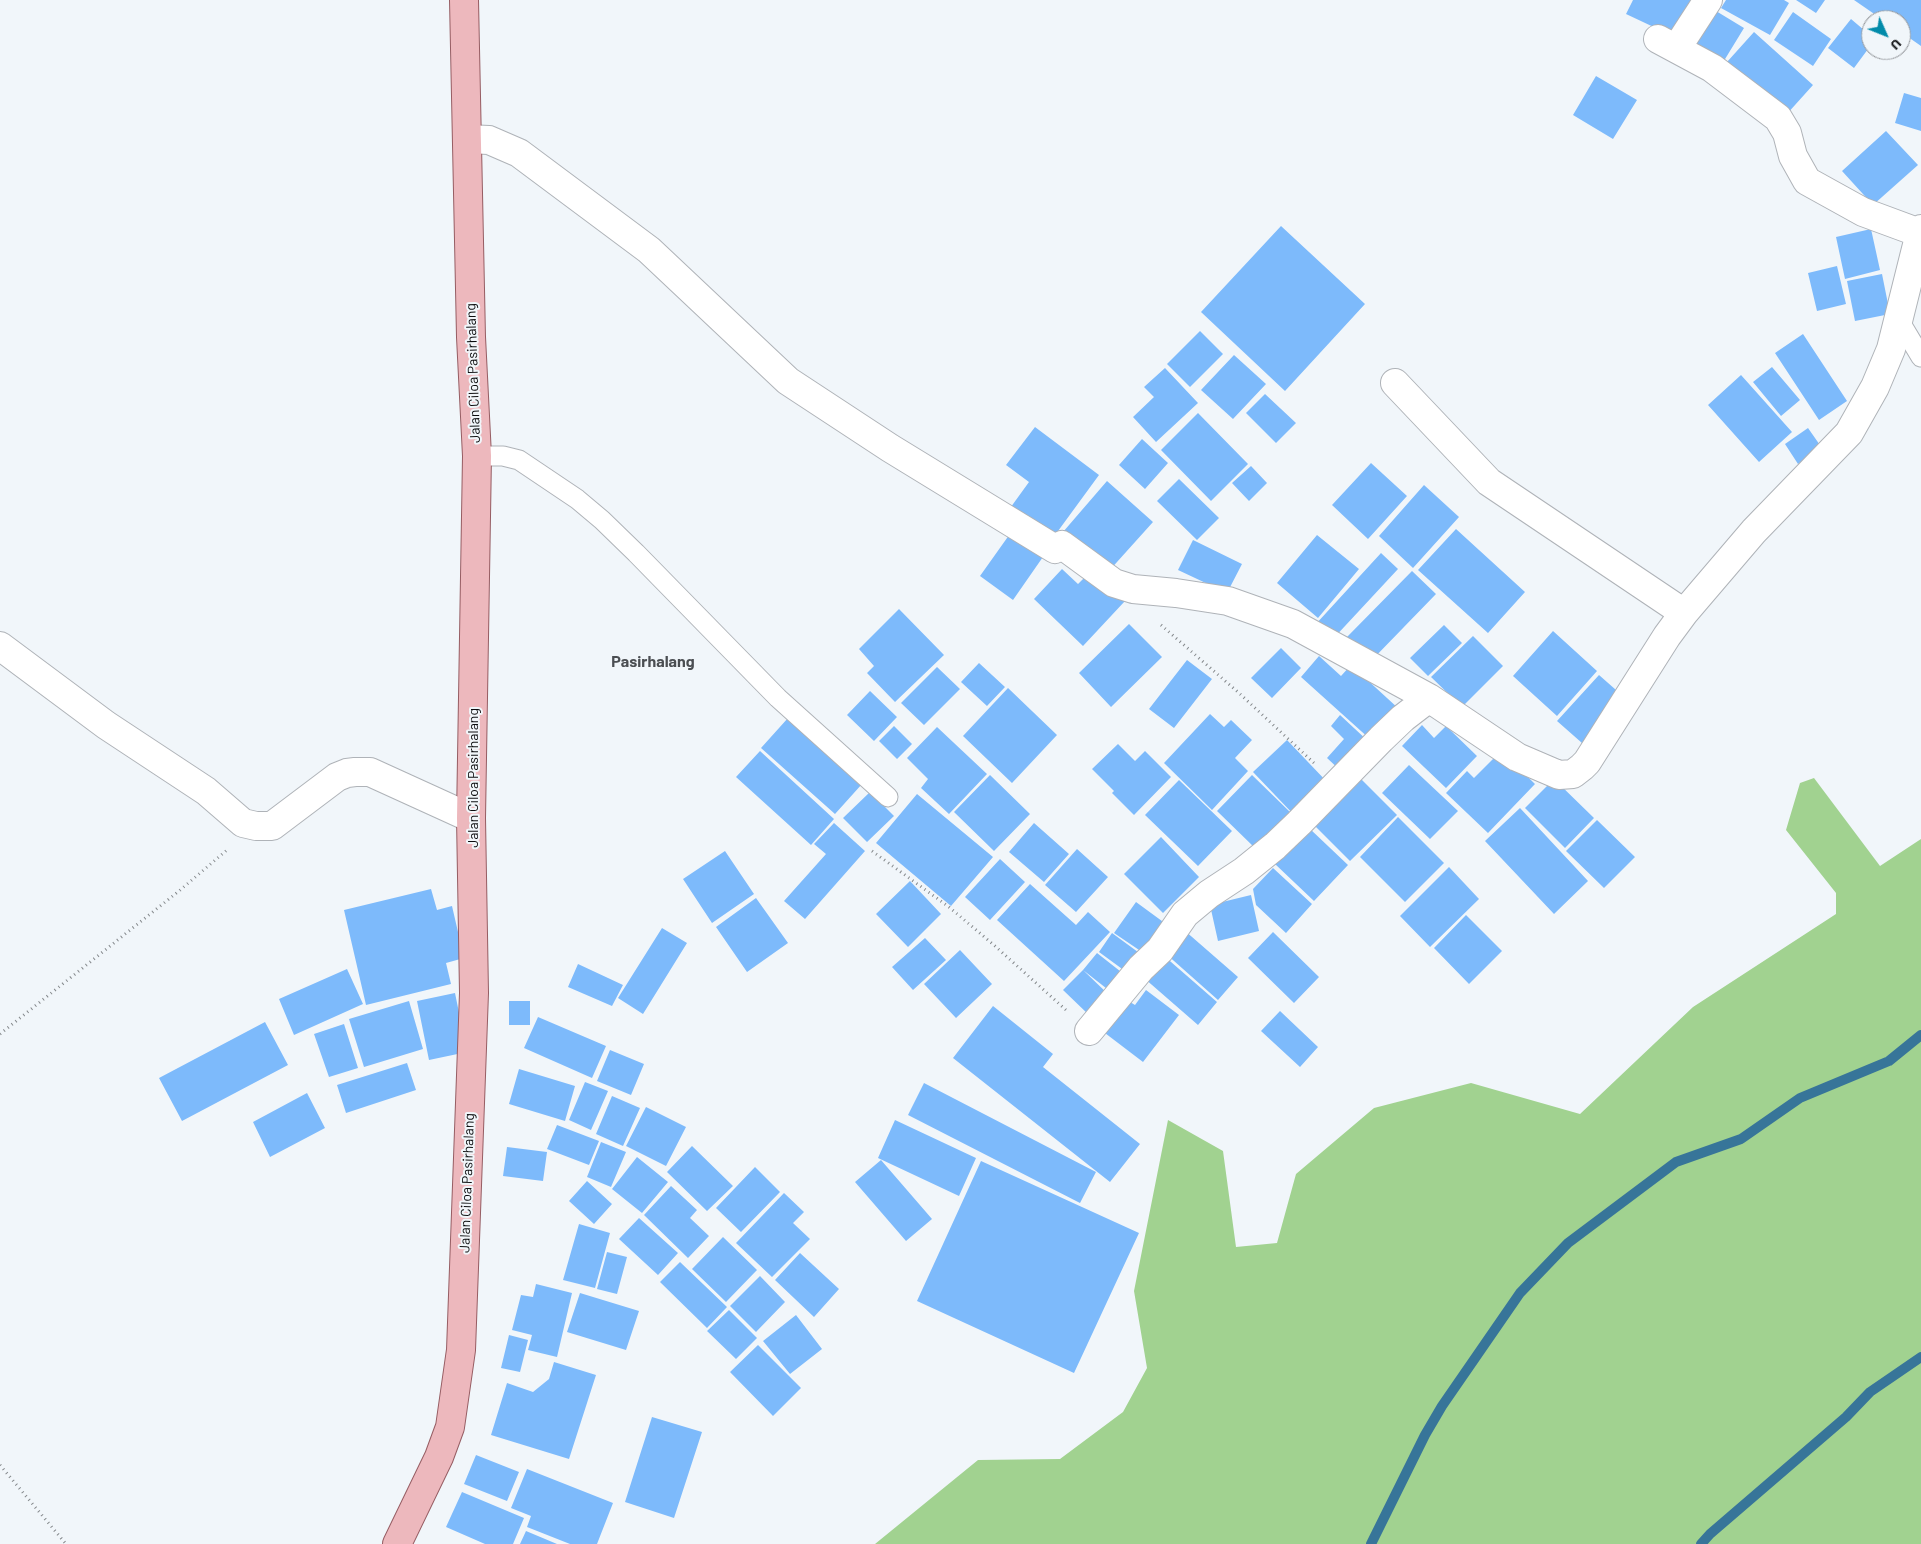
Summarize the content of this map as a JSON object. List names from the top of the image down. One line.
{"streets":{"main road":["Jalan Ciloa Pasirhalang"]},"districts":["Pasirhalang"],"north":"bottom right"}
